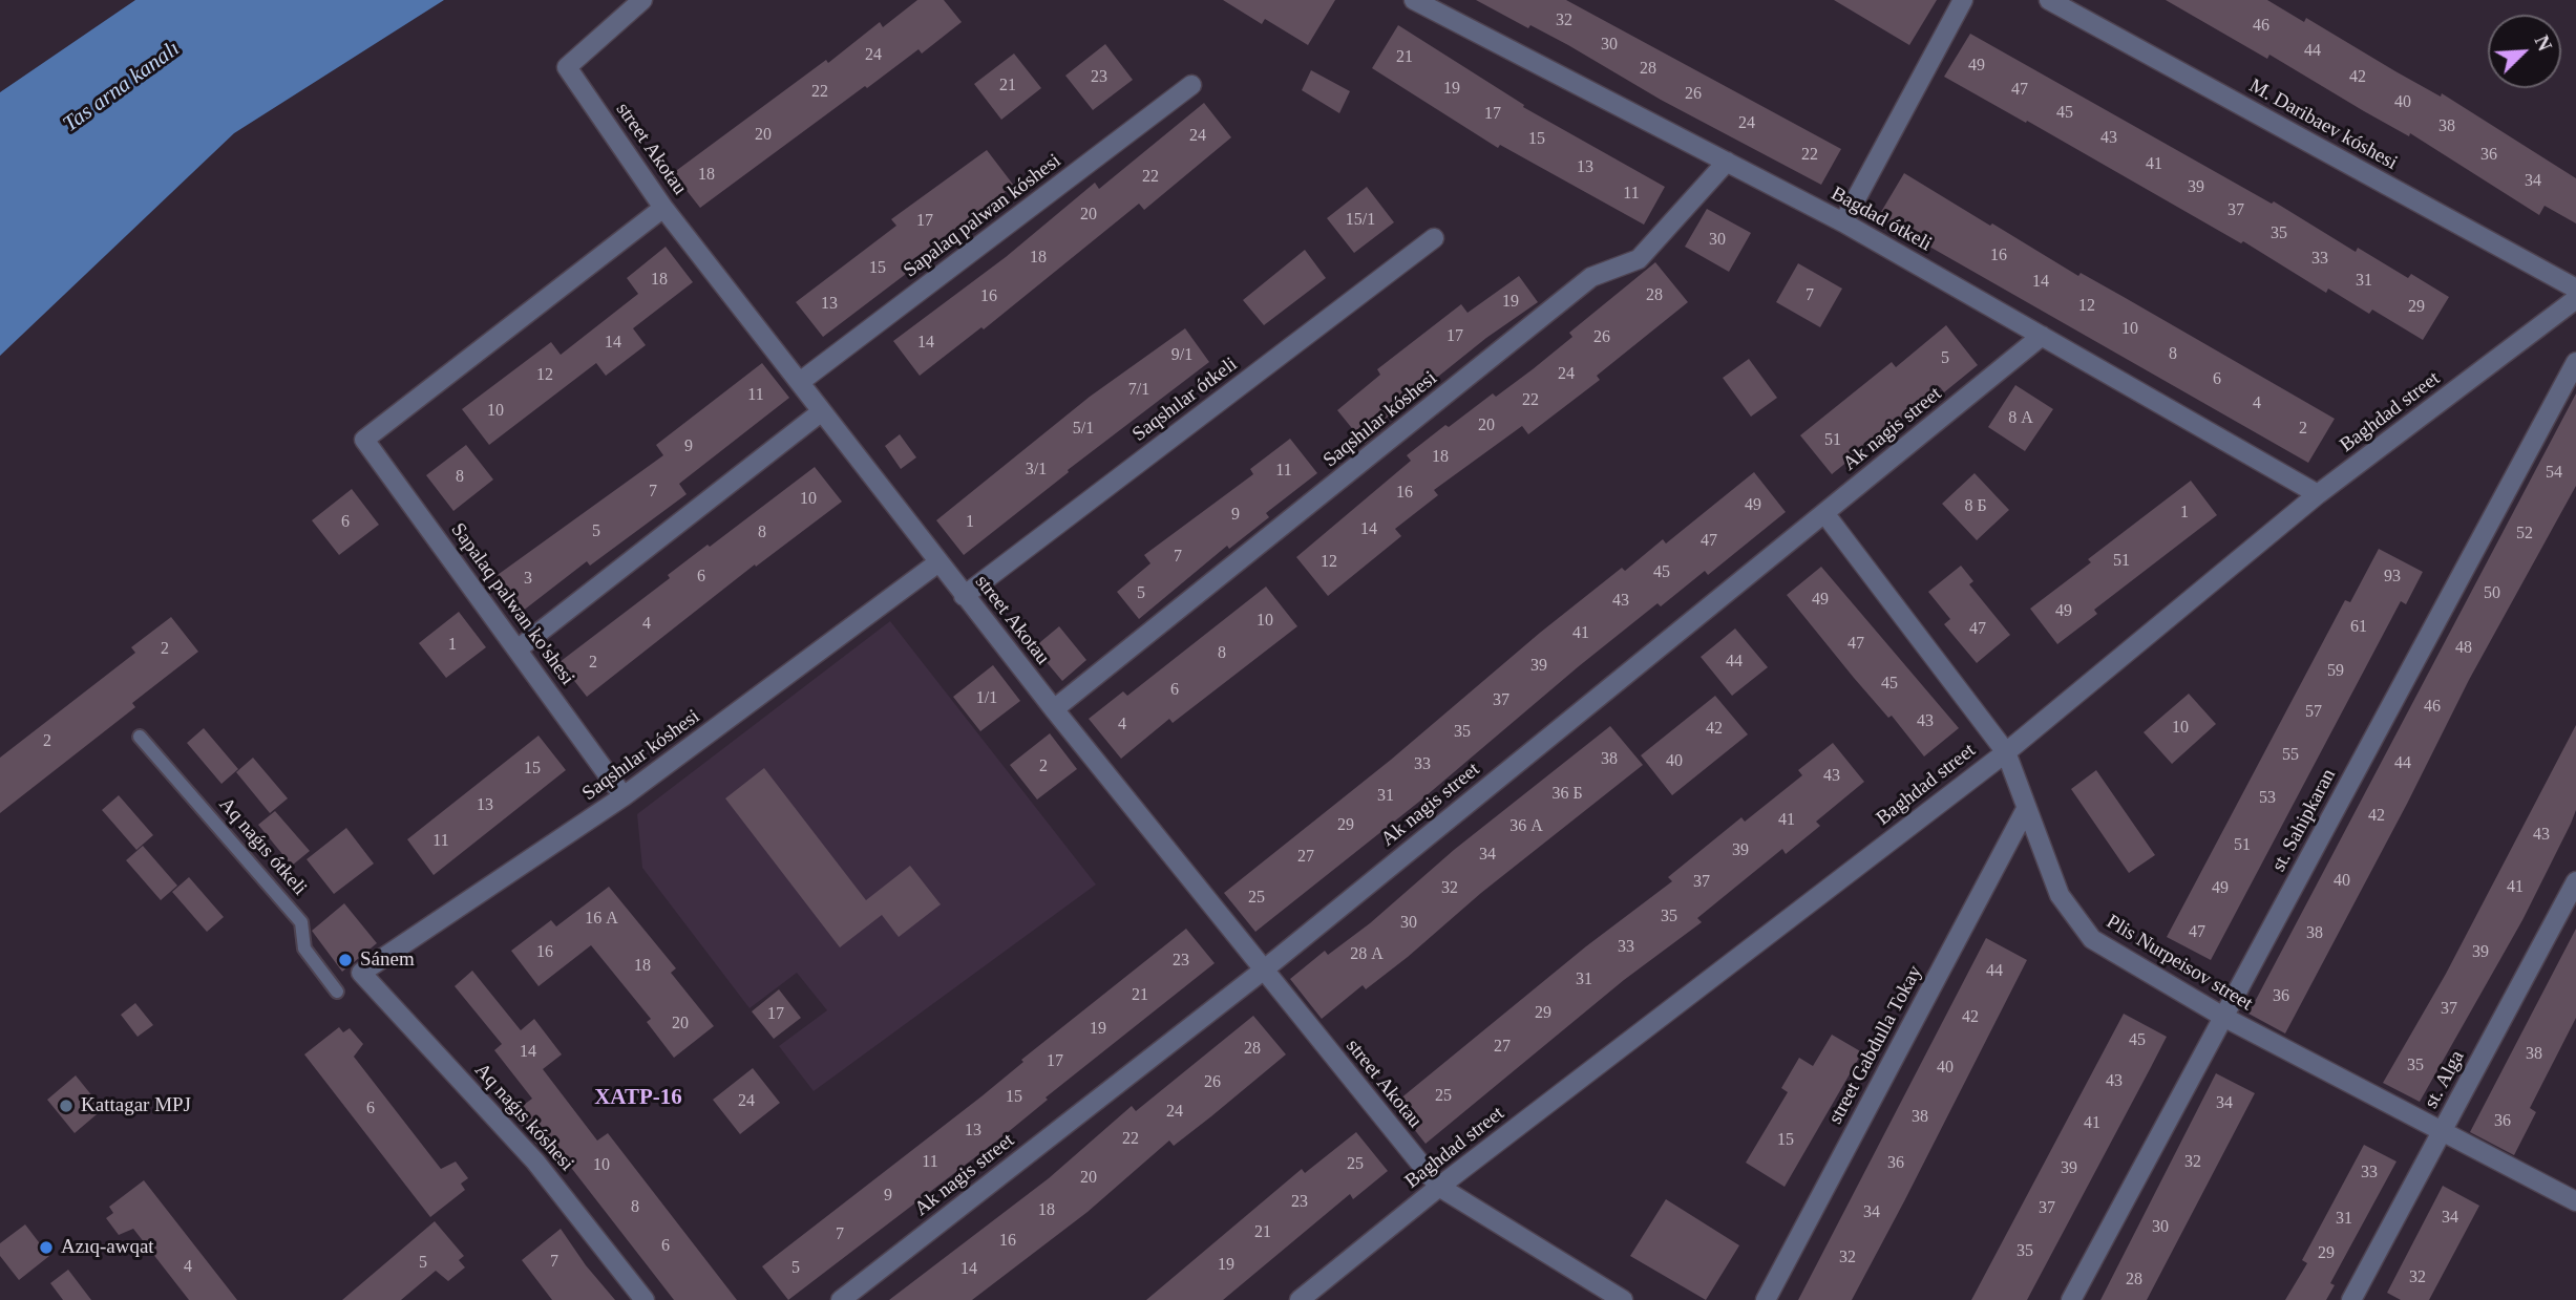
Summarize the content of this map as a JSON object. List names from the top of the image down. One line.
{"streets":{"street":["M. Daribaev kóshesi","street Akotau","Sapalaq palwan kóshesi","Bagdad ótkeli","Saqshılar ótkeli","Baghdad street","Saqshılar kóshesi","Ak nagis street","Sapalaq palwan ko'shesi","st. Sahipkaran","Plis Nurpeisov street","street Gabdulla Tokay","st. Alga","Aq naǵıs kóshesi"],"lane":["Aq naǵıs ótkeli"]},"crossings":[["street Akotau","Sapalaq palwan kóshesi"],["street Akotau","Saqshılar ótkeli"],["street Akotau","Baghdad street"],["street Akotau","Saqshılar kóshesi"],["street Akotau","Ak nagis street"],["street Akotau","Sapalaq palwan ko'shesi"],["Bagdad ótkeli","Baghdad street"],["Bagdad ótkeli","Saqshılar kóshesi"],["Bagdad ótkeli","Ak nagis street"],["Baghdad street","Plis Nurpeisov street"],["Saqshılar kóshesi","Sapalaq palwan ko'shesi"],["Saqshılar kóshesi","Aq naǵıs kóshesi"],["Ak nagis street","Plis Nurpeisov street"],["st. Sahipkaran","Plis Nurpeisov street"],["Plis Nurpeisov street","street Gabdulla Tokay"],["Plis Nurpeisov street","st. Alga"]],"districts":["XATP-16"],"water":["Tas arna kanalı"],"places":["Sánem","Kattagar MPJ","Azıq-awqat"],"house_numbers":["32","46","30","44","24","21","49","28","23","42","21","19","47","22","26","40","45","17","24","38","20","24","43","15","22","36","41","13","18","22","34","39","11","37","20","15/1","17","35","30","16","18","33","15","18","31","14","28","7","16","19","13","12","29","10","17","26","14","14","8","9/1","5","24","12","6","7/1","11","22","4","10","8 А","20","5/1","2","51","9","18","3/1","11","54","8","7","16","10","49","8 Б","1","9","6","1","14","5","8","52","47","7","51","12","45","6","93","3","5","50","49","43","49","10","4","61","47","41","47","1","48","2","8","44","2","39","59","45","6","1/1","37","46","57","43","4","10","42","35","2","55","38","40","44","33","2","15","43","36 Б","31","53","13","42","41","29","36 А","43","11","51","39","34","27","40","37","41","32","49","25","35","16 А","30","47","38","33","16","39","28 А","23","18","44","31","21","36","37","29","17","42","20","19","45","27","28","14","38","17","35","40","43","26","25","15","24","34","6","24","38","36","41","13","22","15","11","32","36","25","10","39","33","20","9","23","8","37","18","34","34","31","30","21","7","16","6","35","29","32","7","5","19","4","5","14","32","28"],"north":"top right"}
